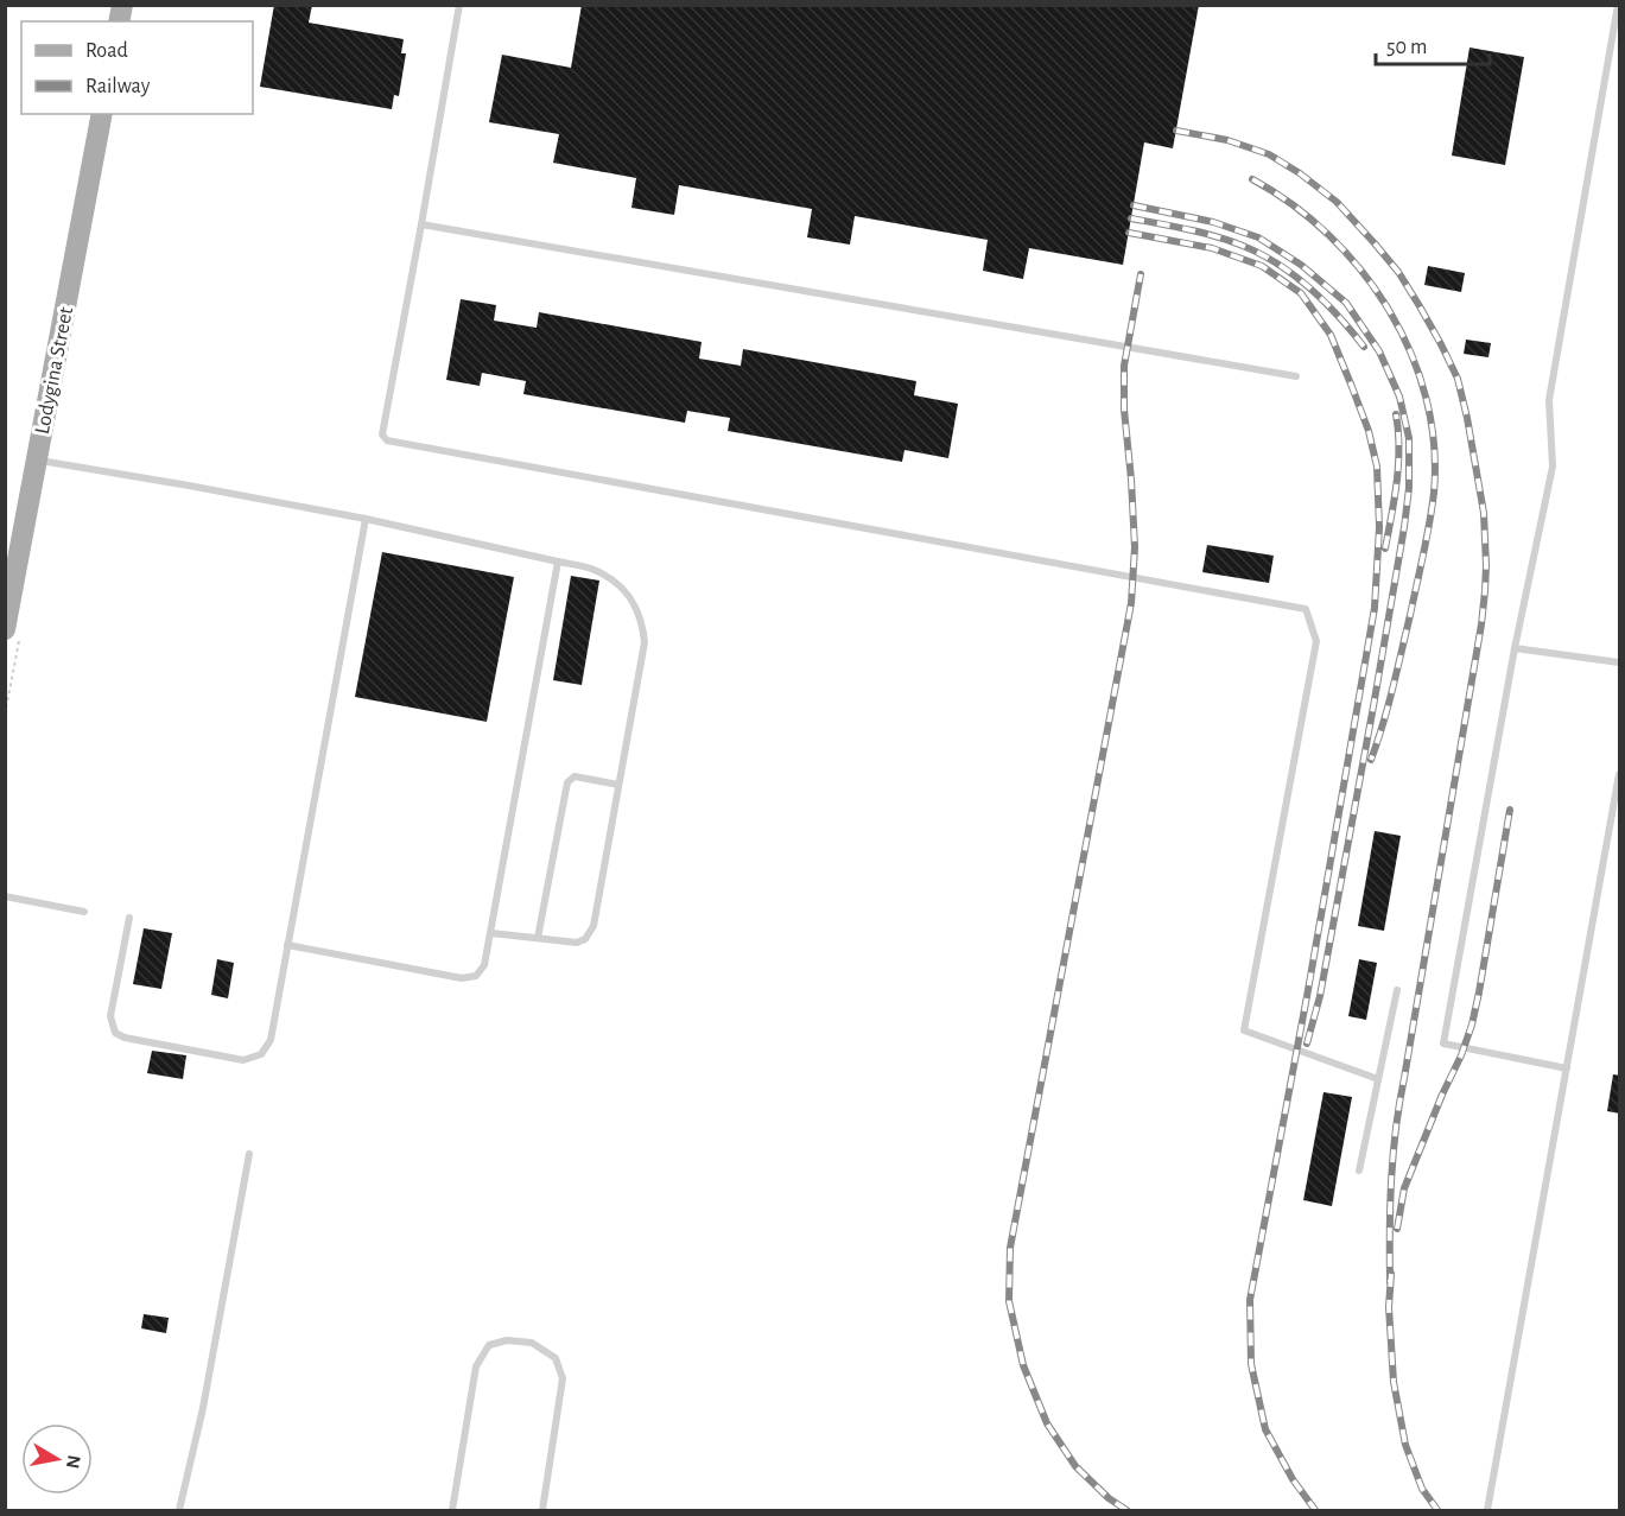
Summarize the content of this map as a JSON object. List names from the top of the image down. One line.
{"streets":{"main road":["Lodygina Street"]},"legend":["Road","Railway"],"scale_bar":"50 m","north":"right"}
